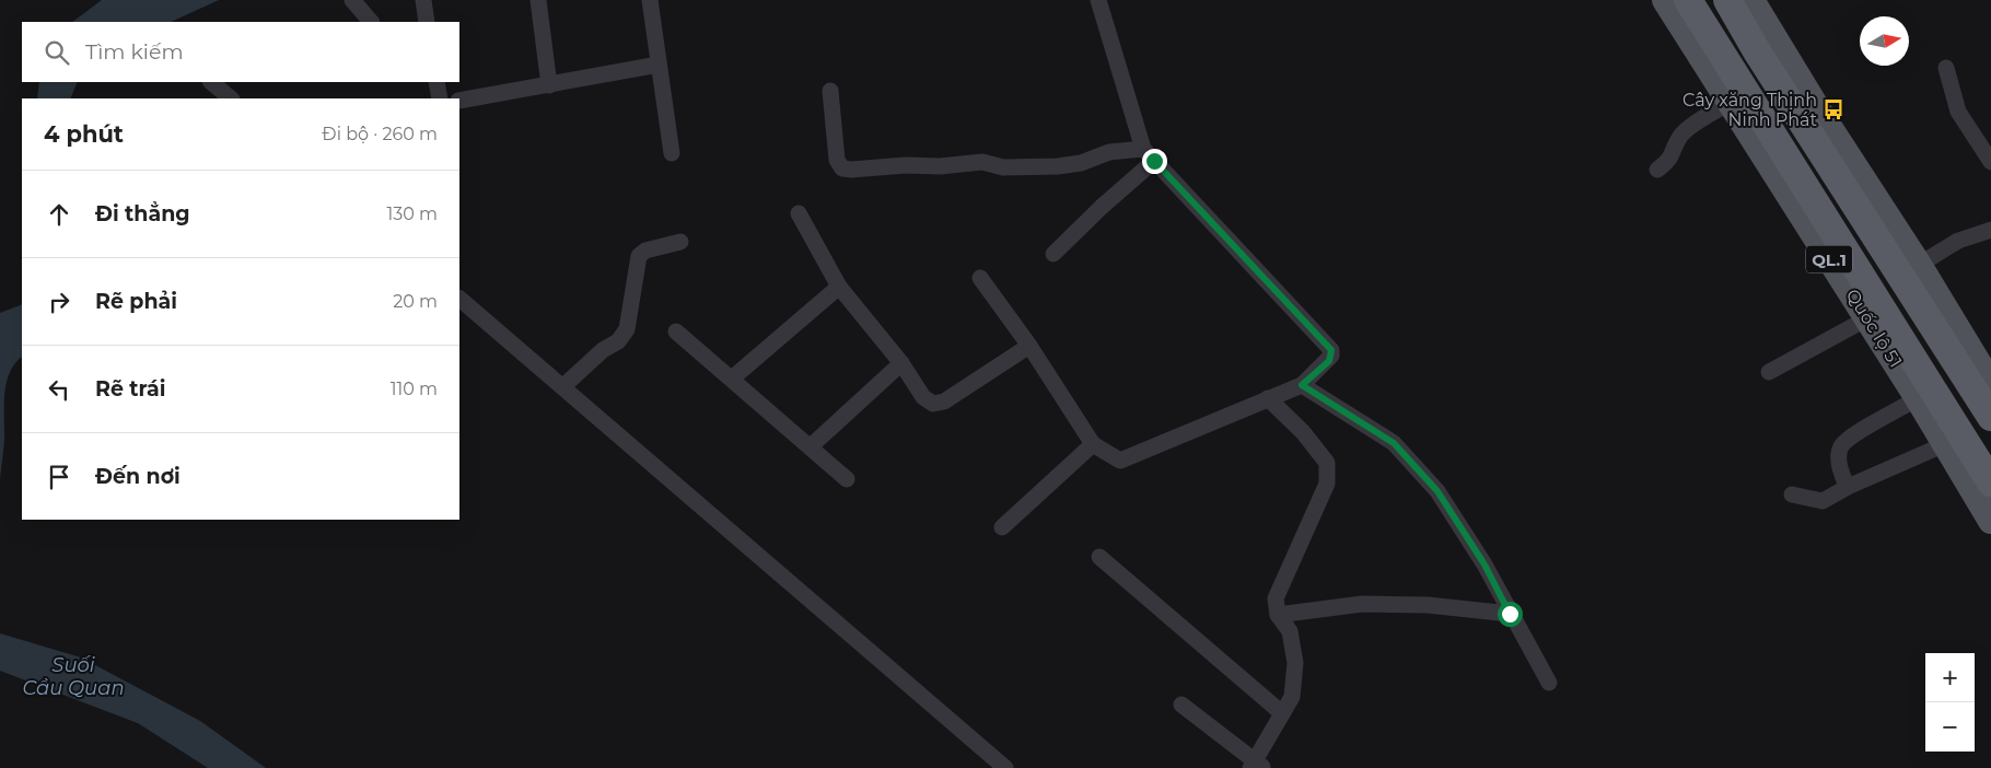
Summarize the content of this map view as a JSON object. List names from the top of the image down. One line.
{"streets":{"highway":["QL.1","Quốc lộ 51"]},"water":["Suối Cầu Quan"],"places":{"bus stop":["Cây xăng Thịnh Ninh Phát"]},"north":"right","page":{"search":"Tìm kiếm","heading":["4 phút","Đi bộ · 260 m"],"list":[["Đi thẳng","130 m"],["Rẽ phải","20 m"],["Rẽ trái","110 m"],"Đến nơi"],"map_buttons":["+","−"]}}
